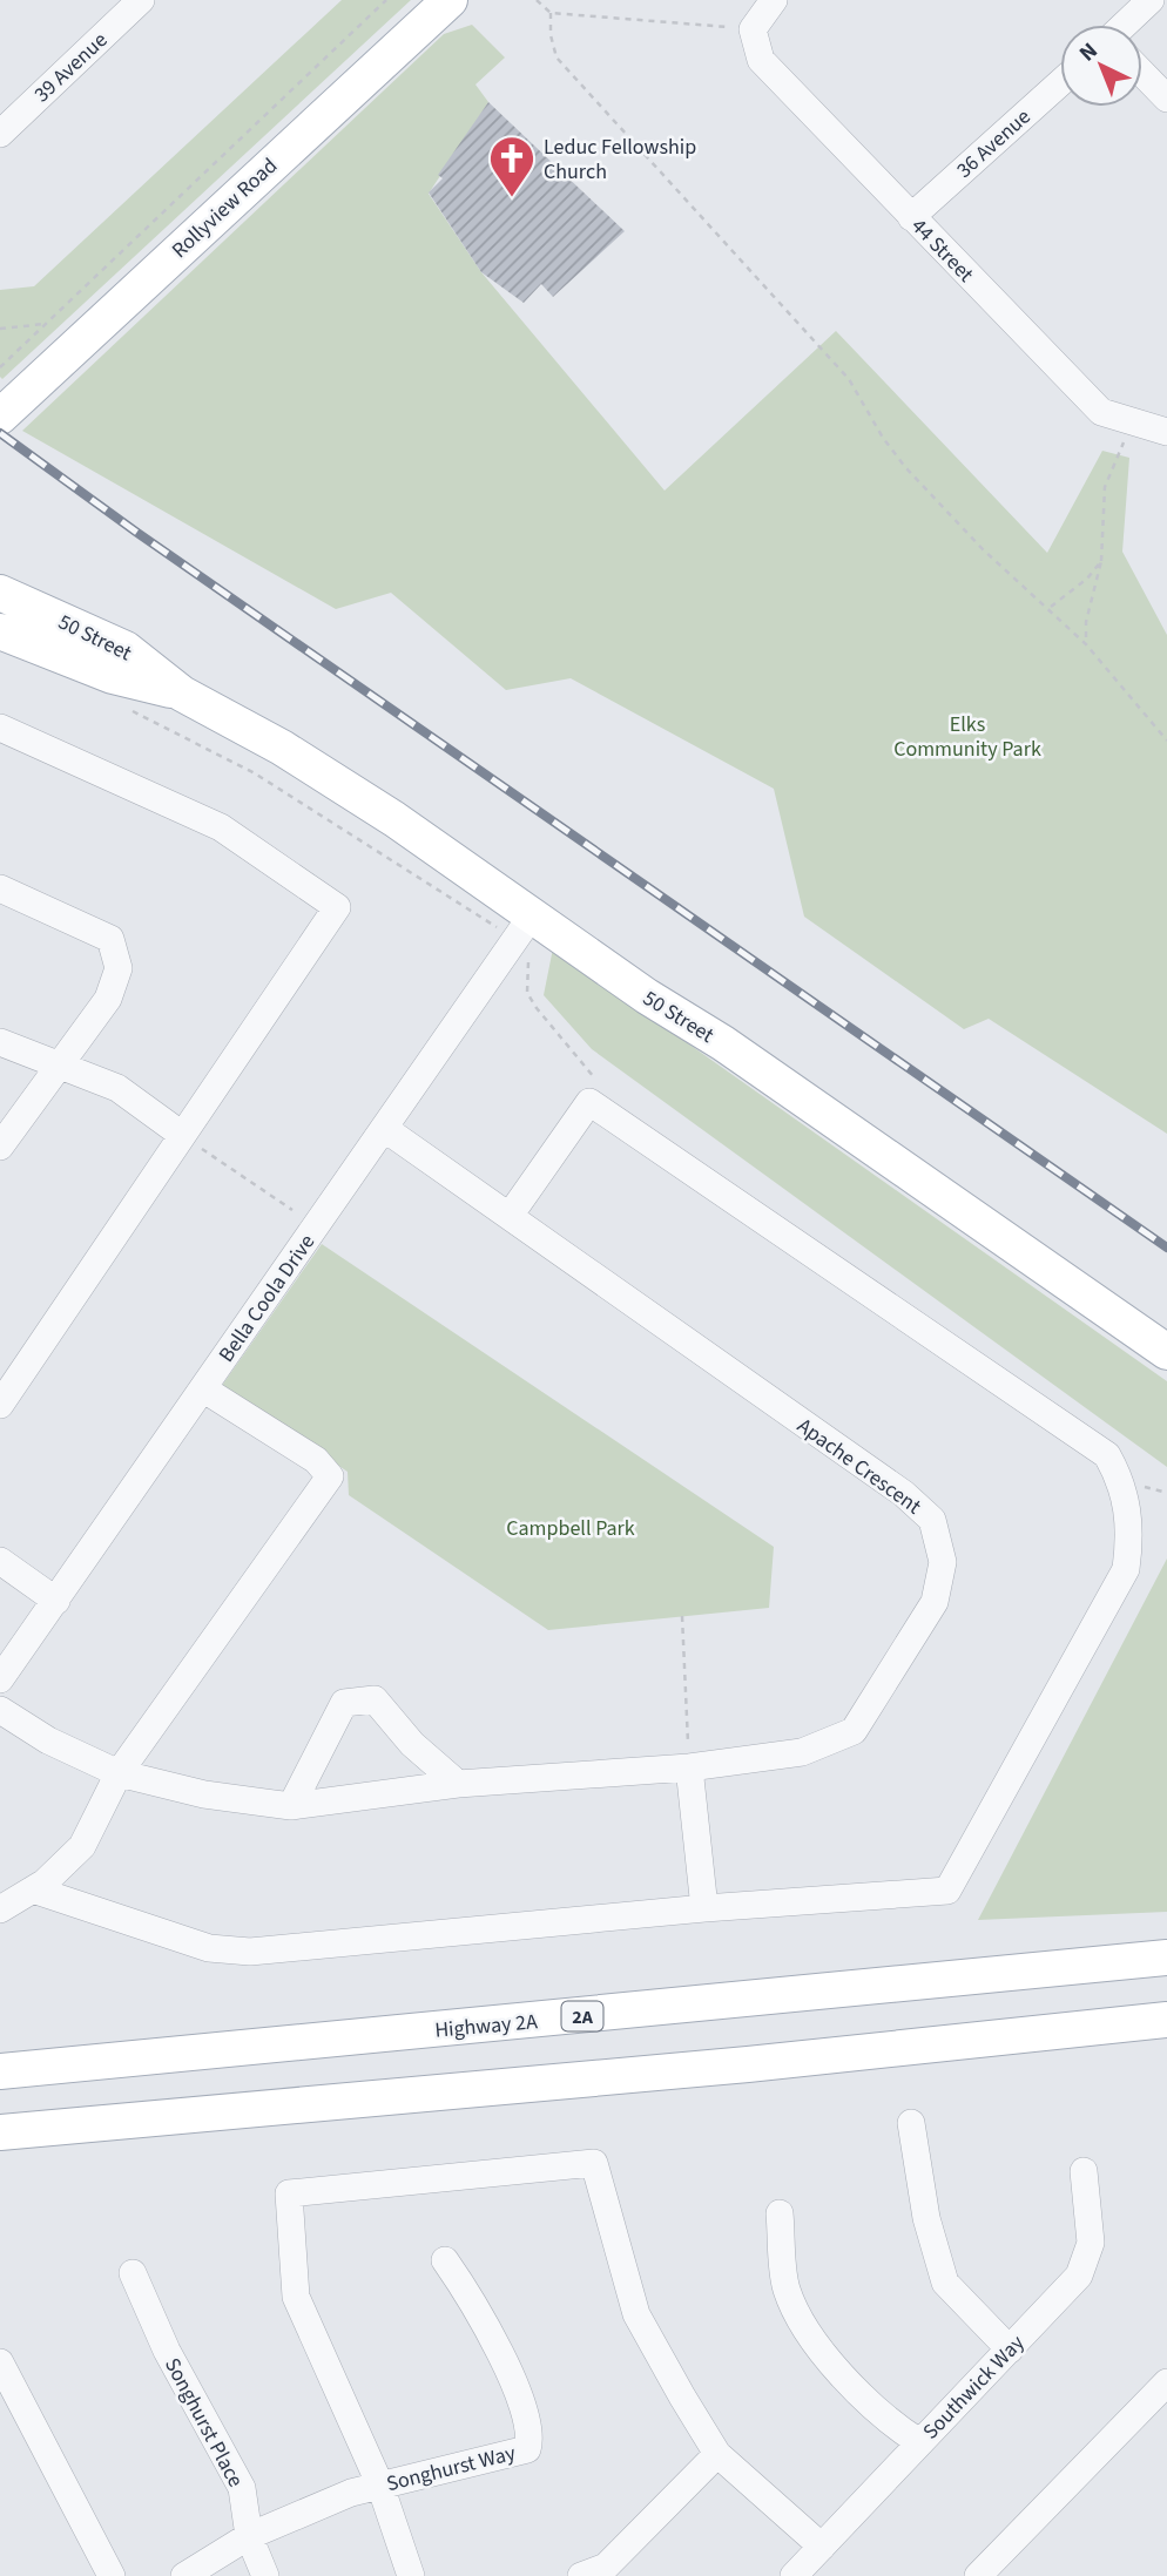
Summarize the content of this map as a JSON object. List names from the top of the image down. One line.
{"streets":{"main road":["Rollyview Road","50 Street","2A","Highway 2A"],"street":["39 Avenue","36 Avenue","44 Street","Bella Coola Drive","Apache Crescent","Southwick Way","Songhurst Place","Songhurst Way"]},"crossings":[["36 Avenue","44 Street"],["50 Street","Bella Coola Drive"],["Bella Coola Drive","Apache Crescent"],["Songhurst Place","Songhurst Way"]],"parks":["Elks Community Park","Campbell Park"],"places":{"church":["Leduc Fellowship Church"]},"north":"top left"}
